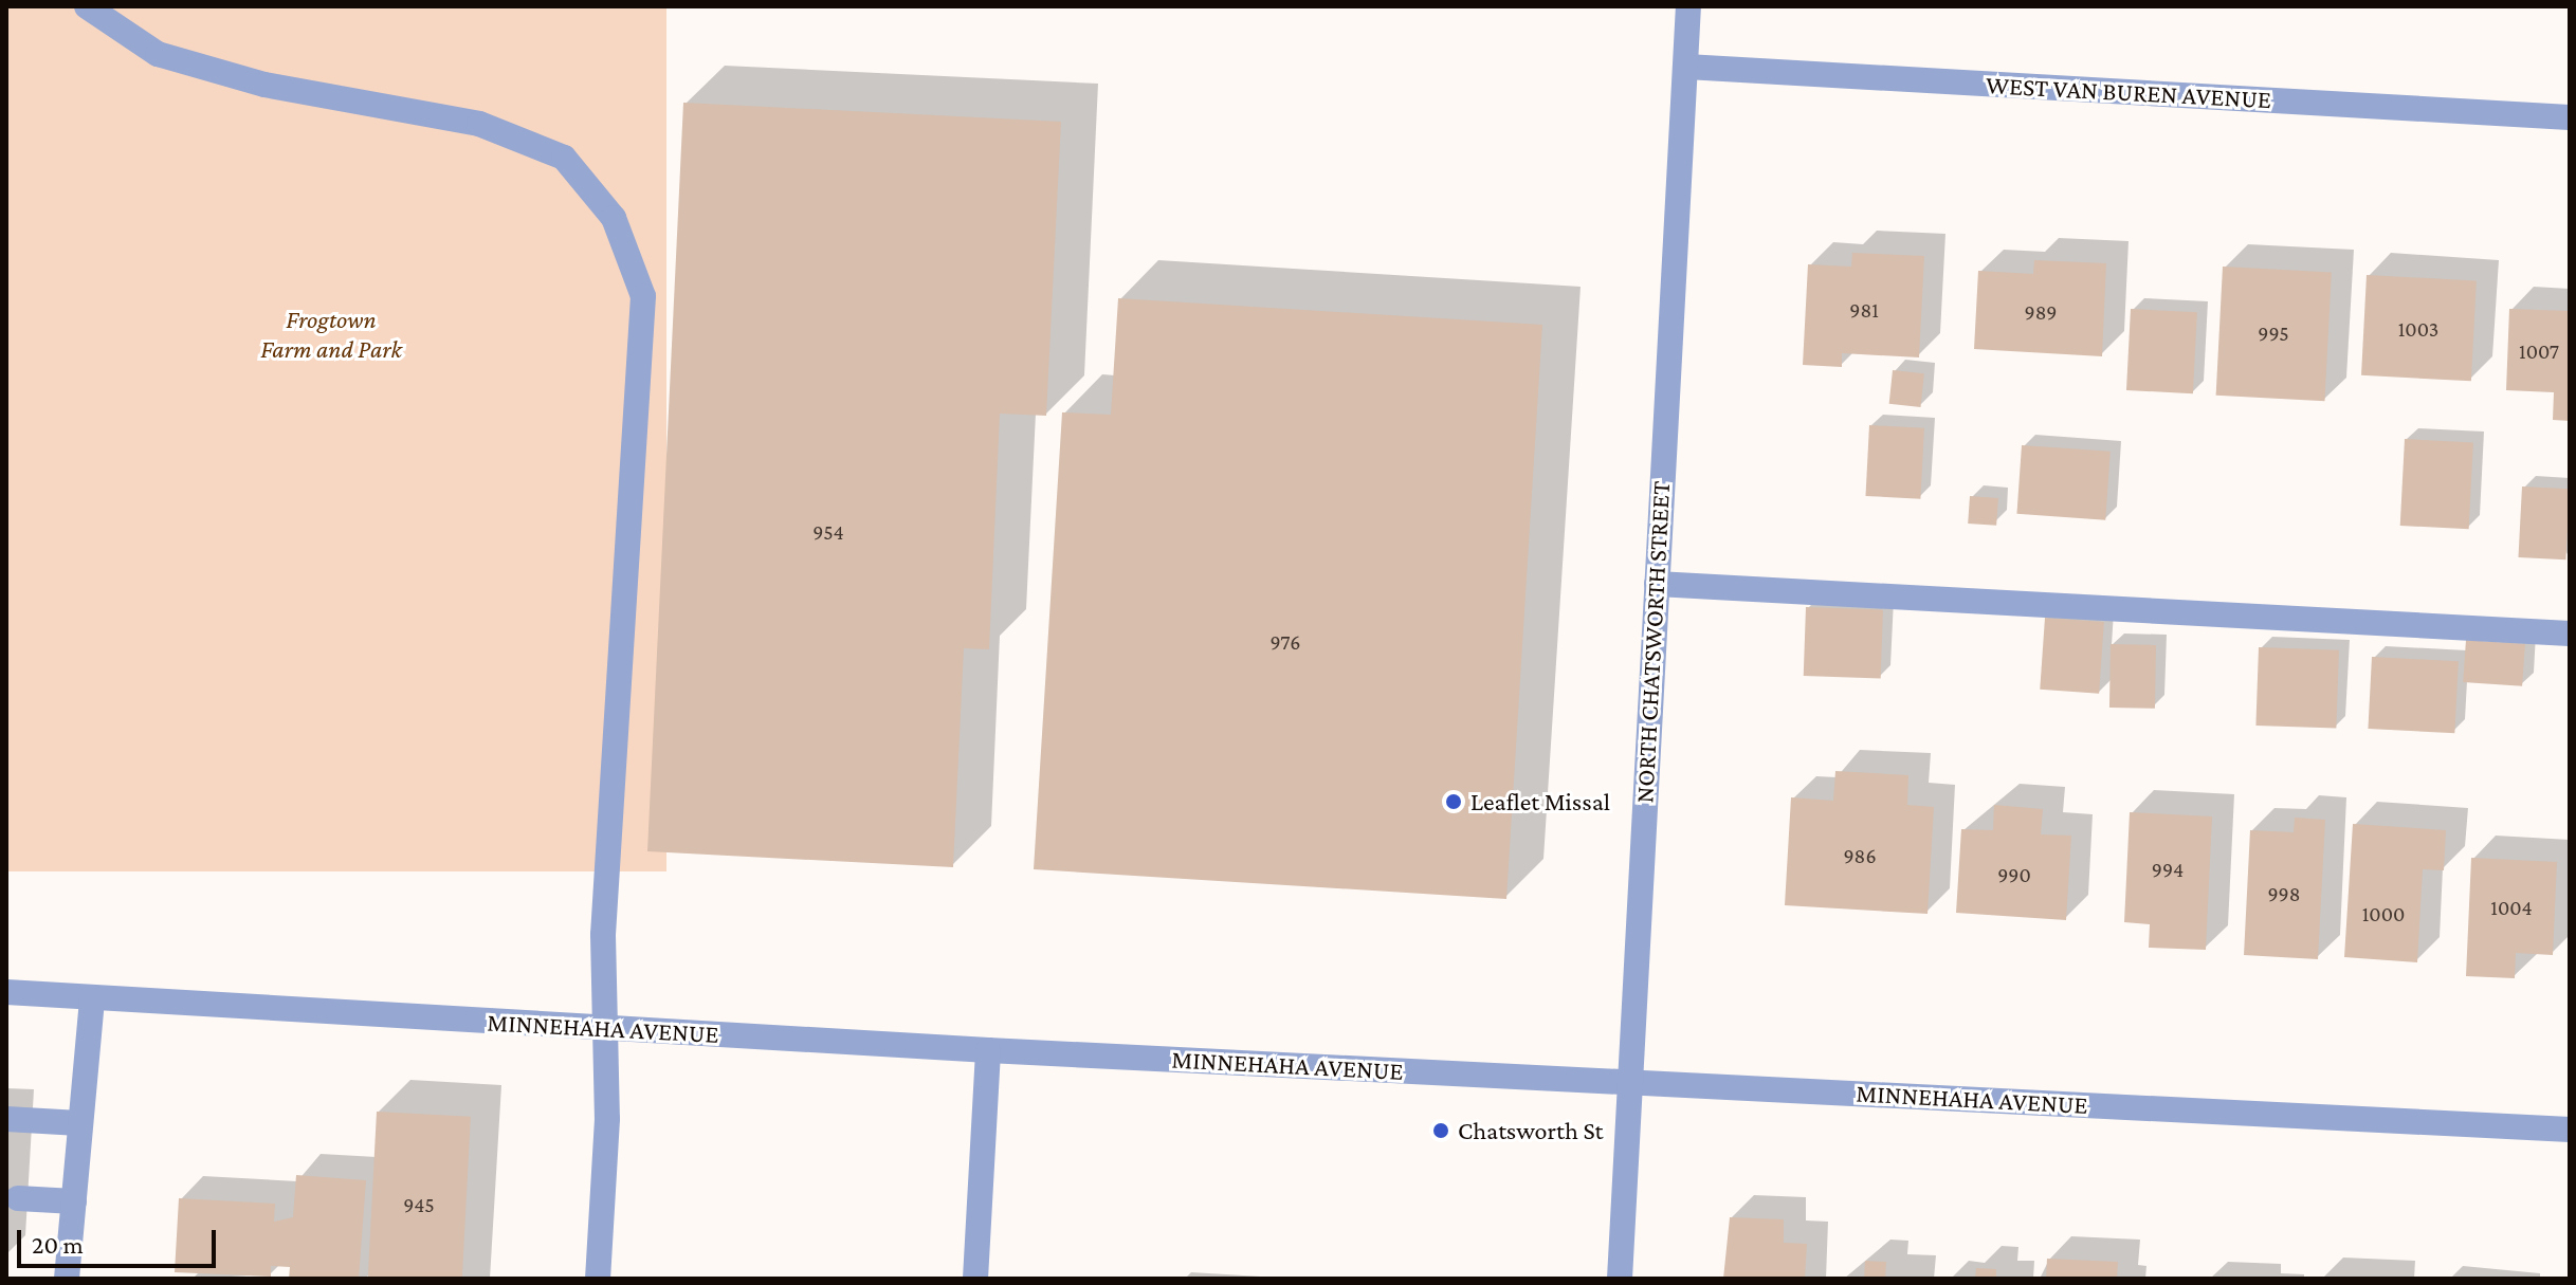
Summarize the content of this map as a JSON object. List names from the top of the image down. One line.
{"streets":{"street":["WEST VAN BUREN AVENUE","NORTH CHATSWORTH STREET","MINNEHAHA AVENUE"]},"crossings":[["WEST VAN BUREN AVENUE","NORTH CHATSWORTH STREET"],["NORTH CHATSWORTH STREET","MINNEHAHA AVENUE"]],"parks":["Frogtown Farm and Park"],"places":["Leaflet Missal","Chatsworth St"],"house_numbers":["981","989","1003","995","1007","954","976","986","994","990","998","1004","1000","945"],"scale_bar":"20 m"}
